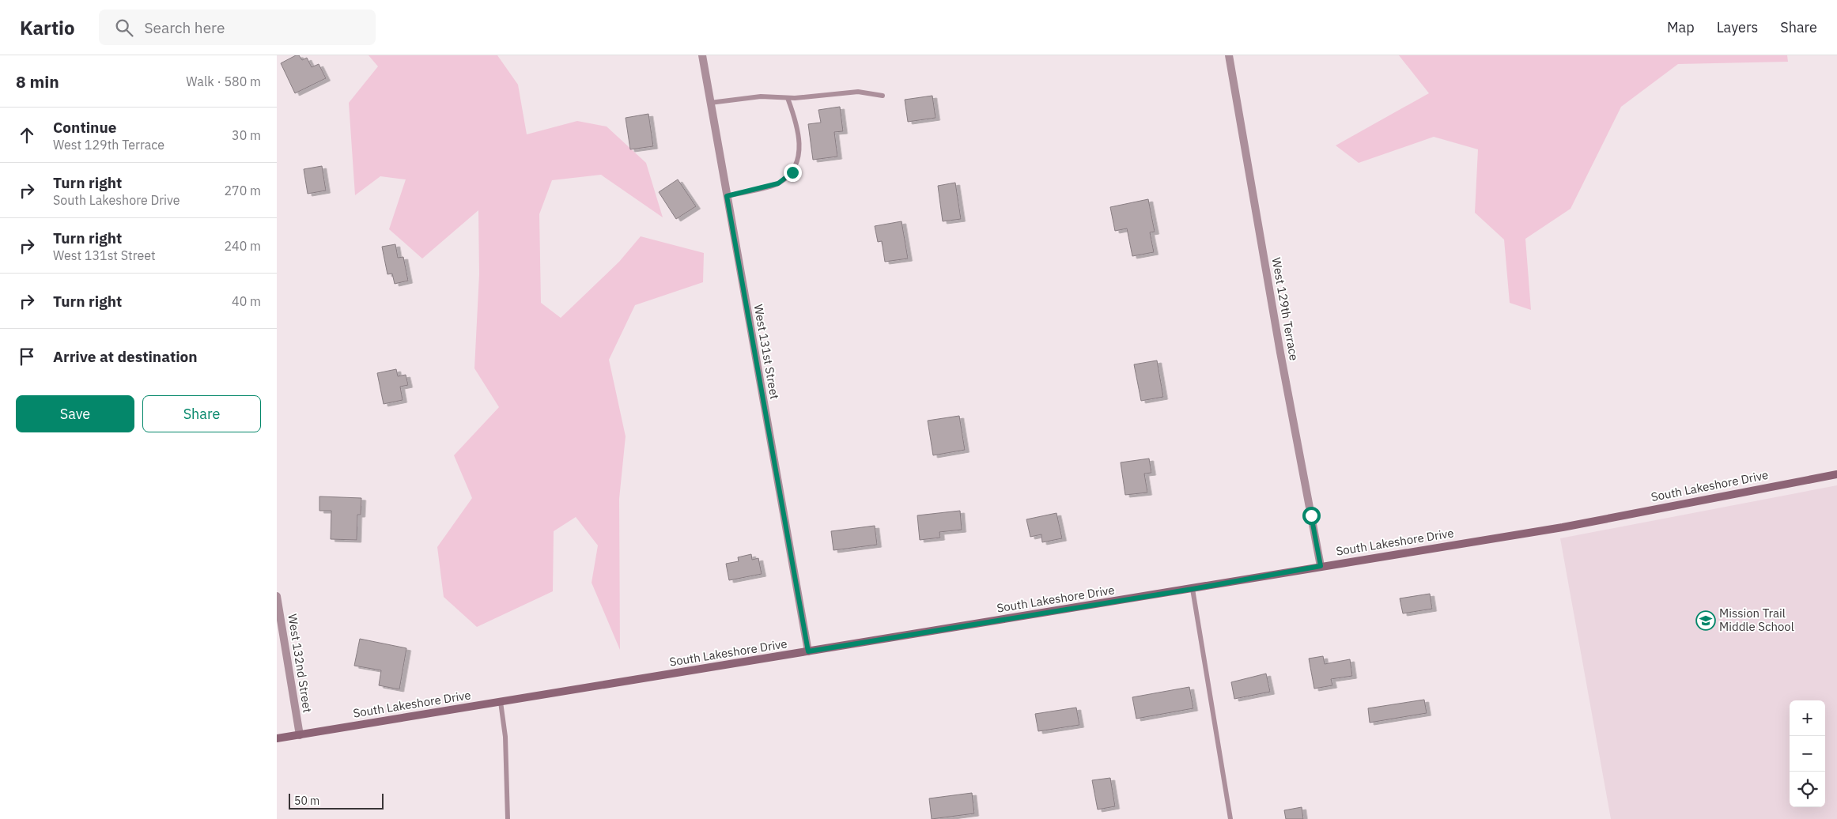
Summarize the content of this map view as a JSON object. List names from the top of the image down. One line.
{"streets":{"street":["West 129th Terrace","West 131st Street","South Lakeshore Drive","West 132nd Street"]},"crossings":[["West 129th Terrace","South Lakeshore Drive"],["West 131st Street","South Lakeshore Drive"],["South Lakeshore Drive","West 132nd Street"]],"places":{"school or university":["Mission Trail Middle School"]},"scale_bar":"50 m","page":{"header":"Kartio","search":"Search here","nav":["Map","Layers","Share"],"heading":["8 min","Walk · 580 m"],"list":[["Continue","West 129th Terrace","30 m"],["Turn right","South Lakeshore Drive","270 m"],["Turn right","West 131st Street","240 m"],["Turn right","40 m"],"Arrive at destination"],"buttons":["Save","Share"],"map_buttons":["+","−"],"scale":"50 m"}}
